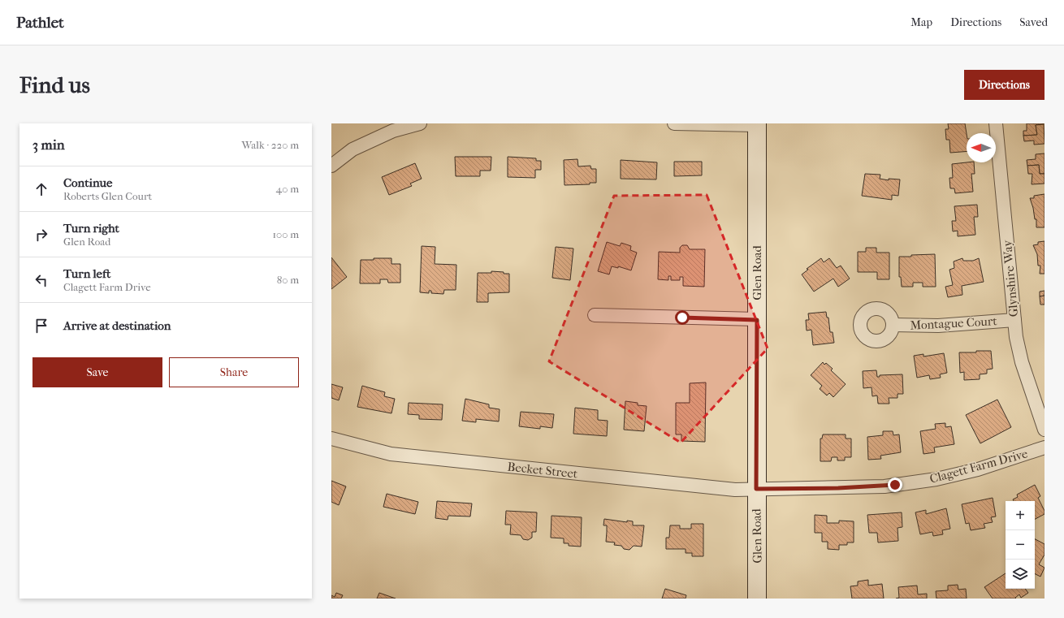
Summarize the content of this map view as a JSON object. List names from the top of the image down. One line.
{"streets":{"main road":["Glen Road"],"street":["Glynshire Way","Montague Court","Clagett Farm Drive","Becket Street"]},"crossings":[["Glen Road","Clagett Farm Drive"],["Glen Road","Becket Street"],["Glynshire Way","Montague Court"],["Clagett Farm Drive","Becket Street"]],"north":"left","page":{"header":"Pathlet","nav":["Map","Directions","Saved"],"buttons":["Directions",["Save","Share"]],"title":"Find us","heading":["3 min","Walk · 220 m"],"list":[["Continue","Roberts Glen Court","40 m"],["Turn right","Glen Road","100 m"],["Turn left","Clagett Farm Drive","80 m"],"Arrive at destination"],"map_buttons":["+","−"]}}
